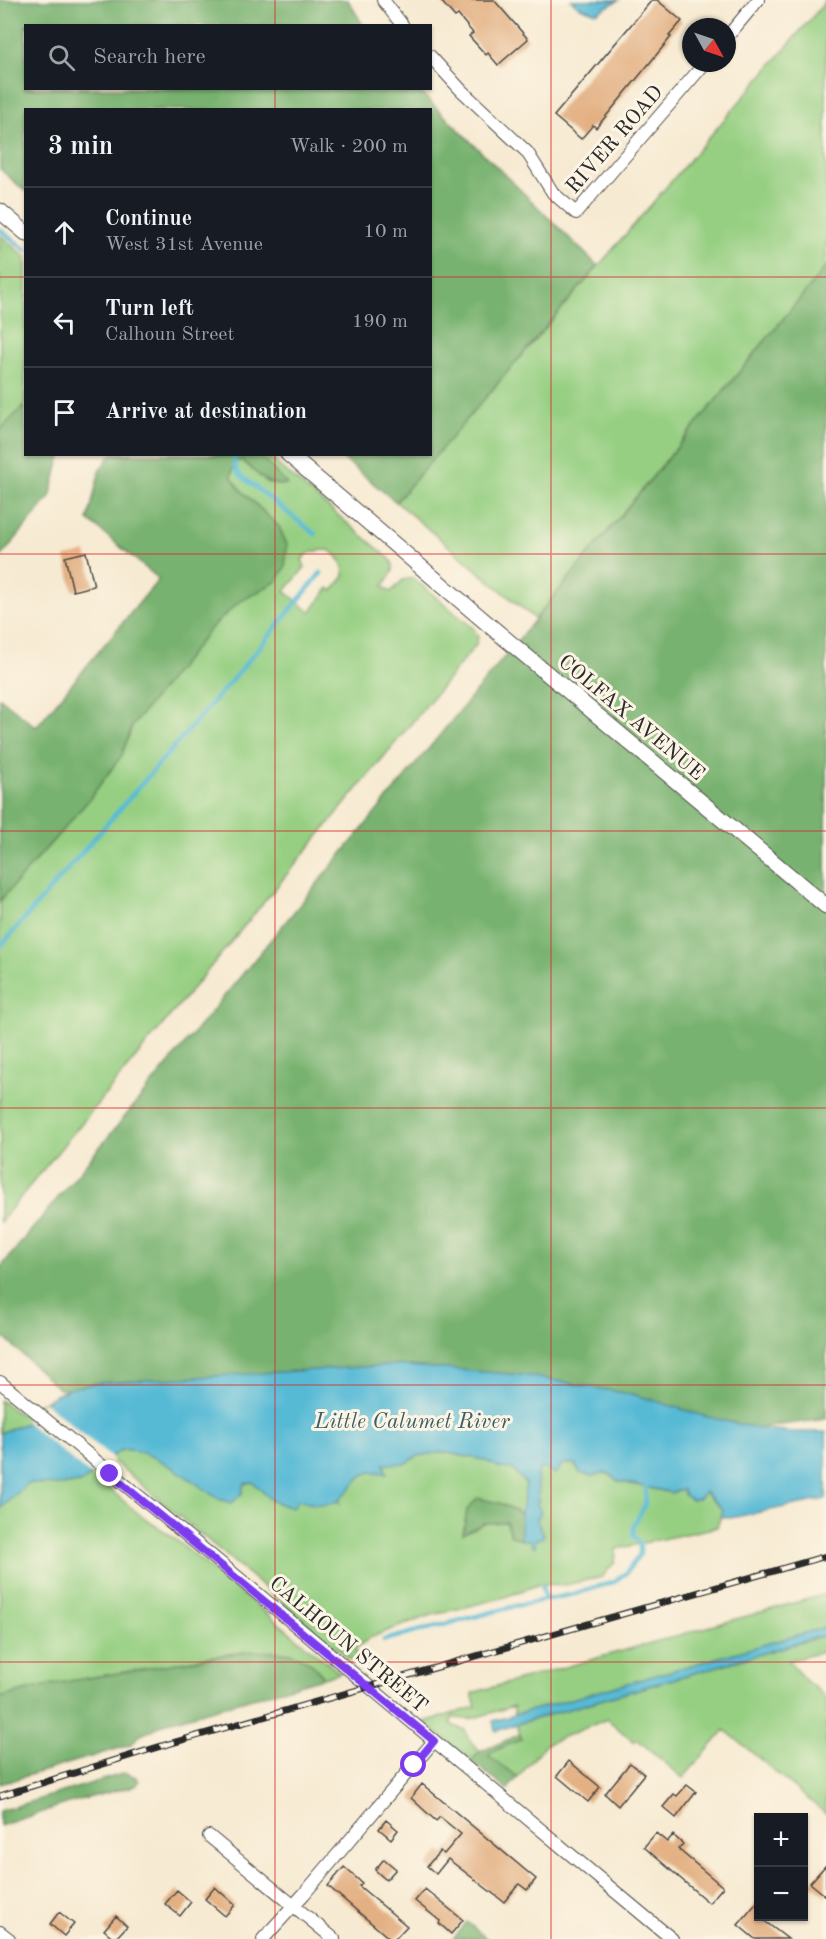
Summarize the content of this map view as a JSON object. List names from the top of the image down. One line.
{"streets":{"street":["RIVER ROAD","COLFAX AVENUE","CALHOUN STREET"]},"water":["Little Calumet River"],"north":"bottom right","page":{"search":"Search here","heading":["3 min","Walk · 200 m"],"list":[["Continue","West 31st Avenue","10 m"],["Turn left","Calhoun Street","190 m"],"Arrive at destination"],"map_buttons":["+","−"]}}
